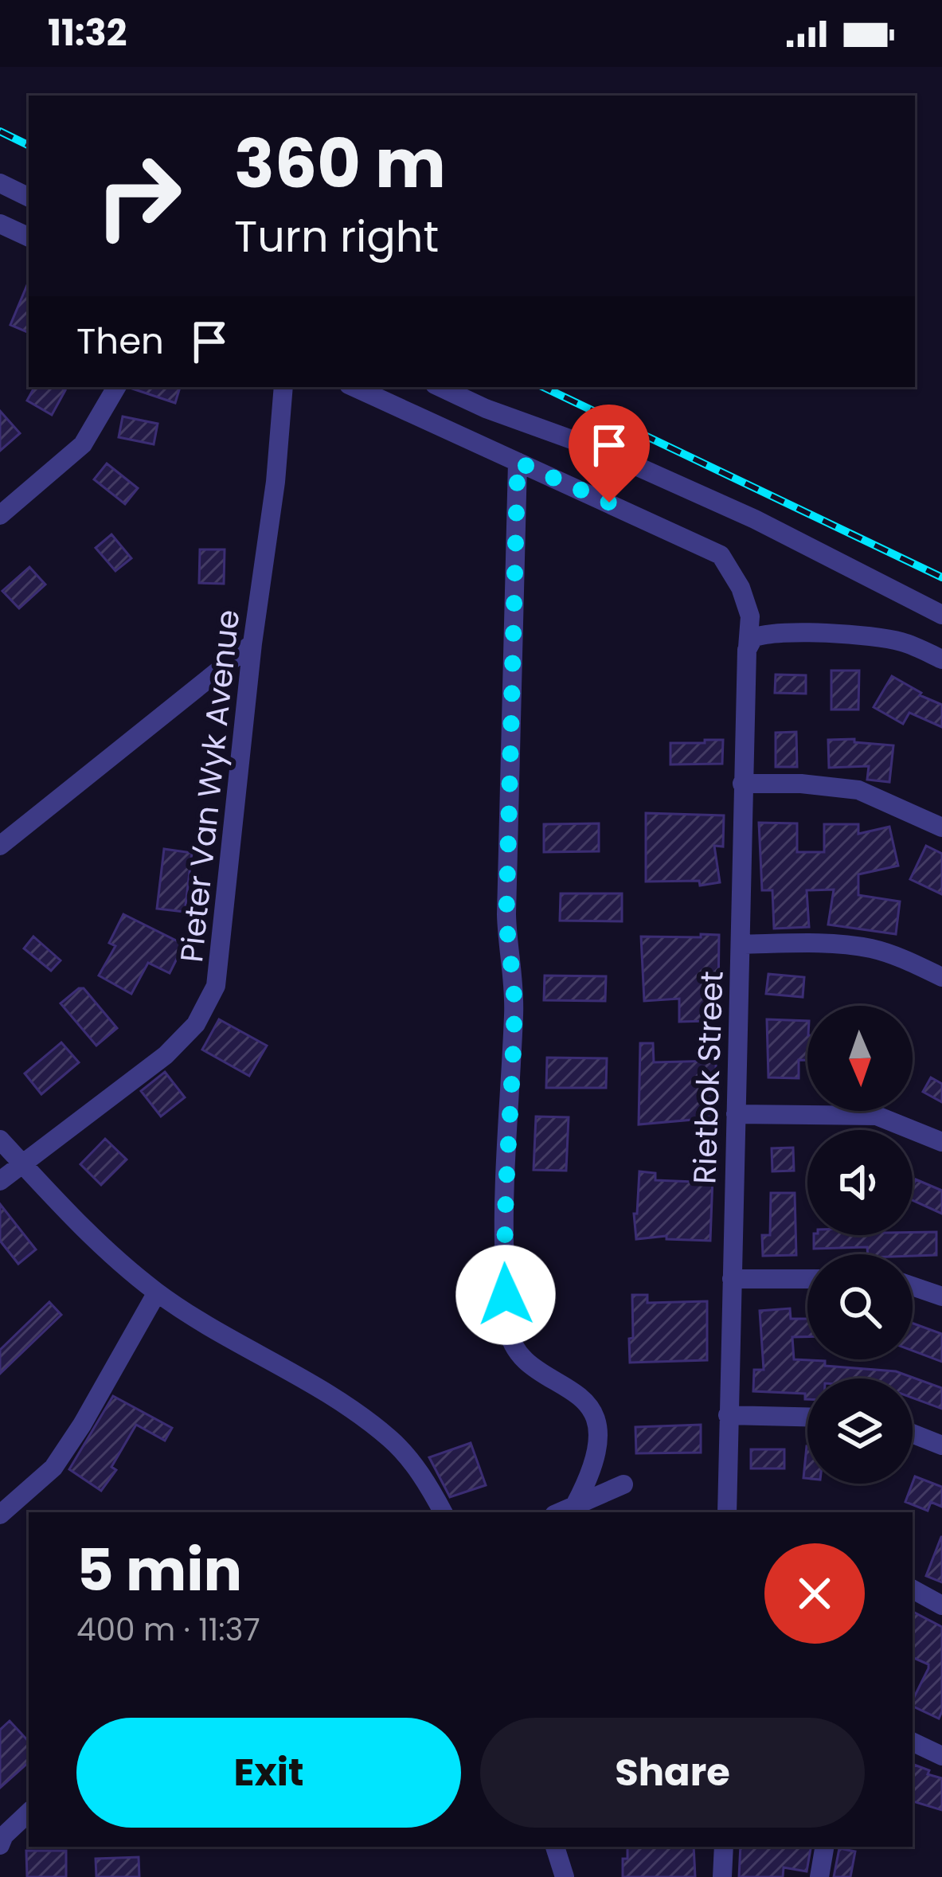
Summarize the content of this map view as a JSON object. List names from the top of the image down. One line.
{"streets":{"street":["Pieter Van Wyk Avenue","Rietbok Street"]},"north":"bottom","page":{"status":"11:32","turn":["360 m","Turn right"],"then":"Then","heading":["5 min","400 m · 11:37"],"buttons":["Exit","Share"]}}
